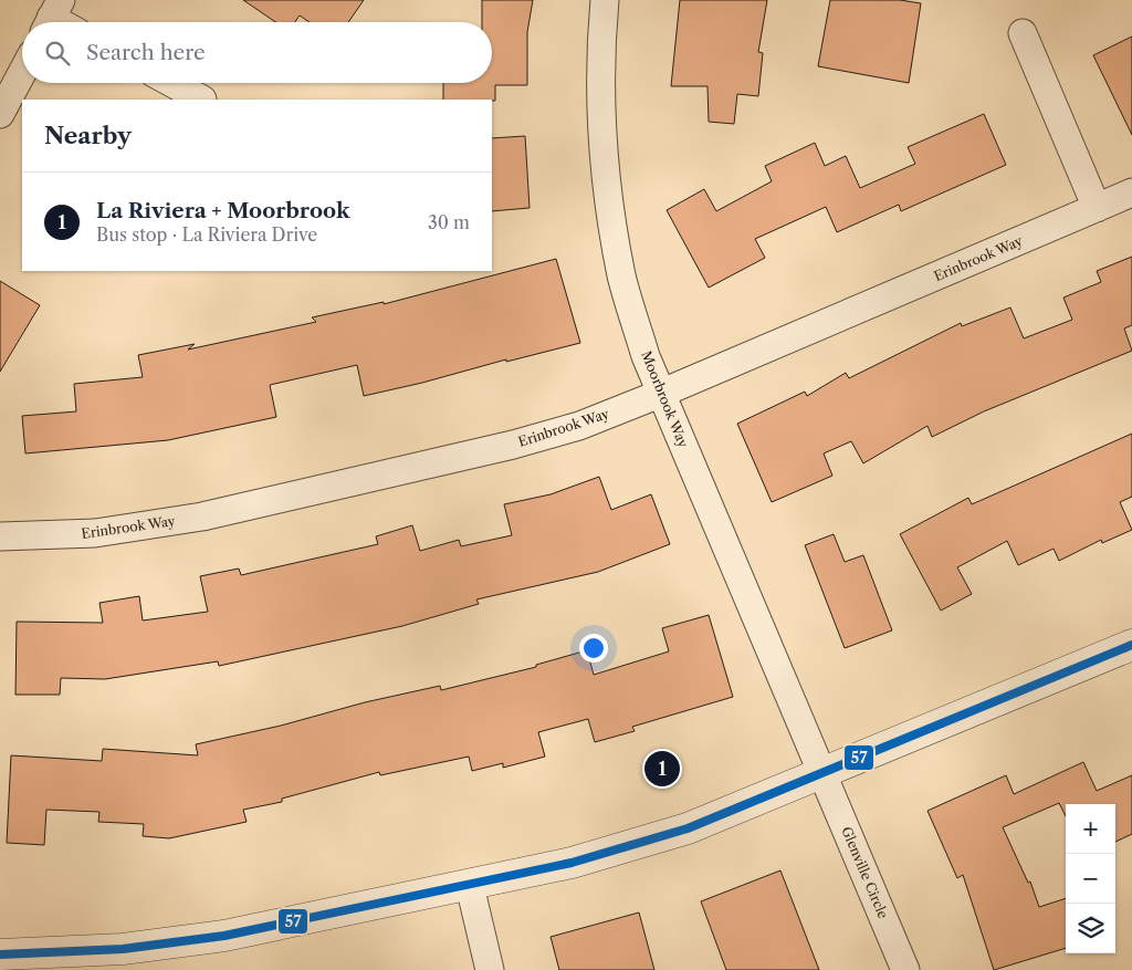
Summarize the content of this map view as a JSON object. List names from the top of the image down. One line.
{"streets":{"street":["Erinbrook Way","Moorbrook Way","Glenville Circle"]},"crossings":[["Erinbrook Way","Moorbrook Way"],["Moorbrook Way","Glenville Circle"]],"lines":["transit line 57"],"page":{"search":"Search here","heading":"Nearby","list":[{"mark":"1","name":"La Riviera + Moorbrook","note":"Bus stop · La Riviera Drive","value":"30 m"}],"pins":"1","map_buttons":["+","−"]}}
